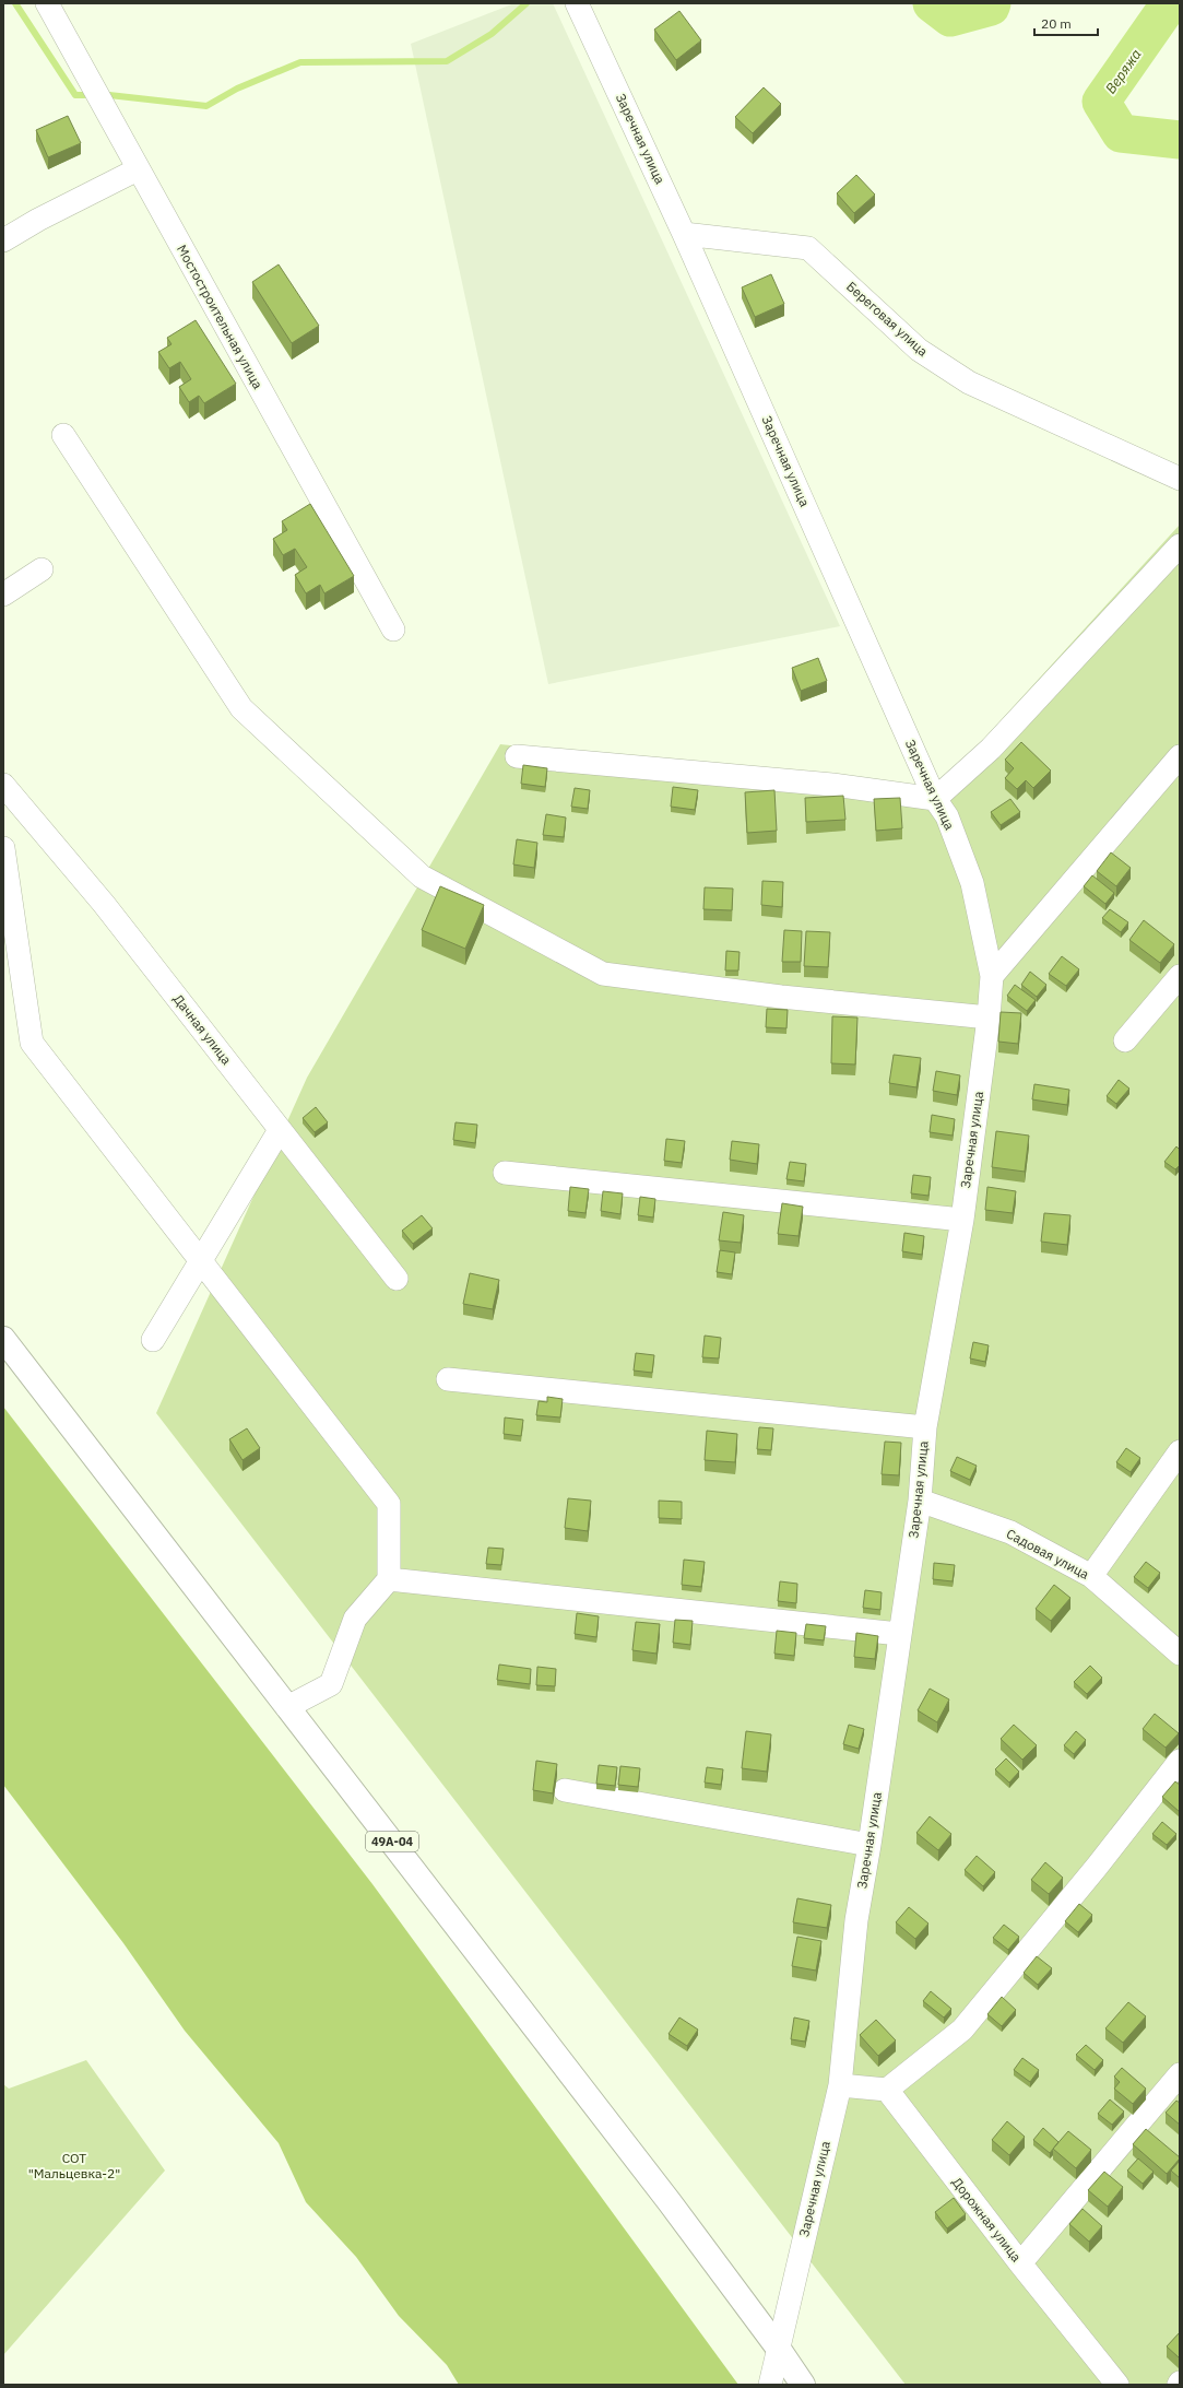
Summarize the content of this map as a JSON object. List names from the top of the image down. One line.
{"streets":{"main road":["49А-04"],"street":["Заречная улица","Мостостроительная улица","Береговая улица","Дачная улица","Садовая улица","Дорожная улица"]},"crossings":[["Заречная улица","Береговая улица"],["Заречная улица","Садовая улица"],["Заречная улица","49А-04"]],"water":["Веряжа"],"parks":["СОТ \"Мальцевка-2\""],"scale_bar":"20 m"}
